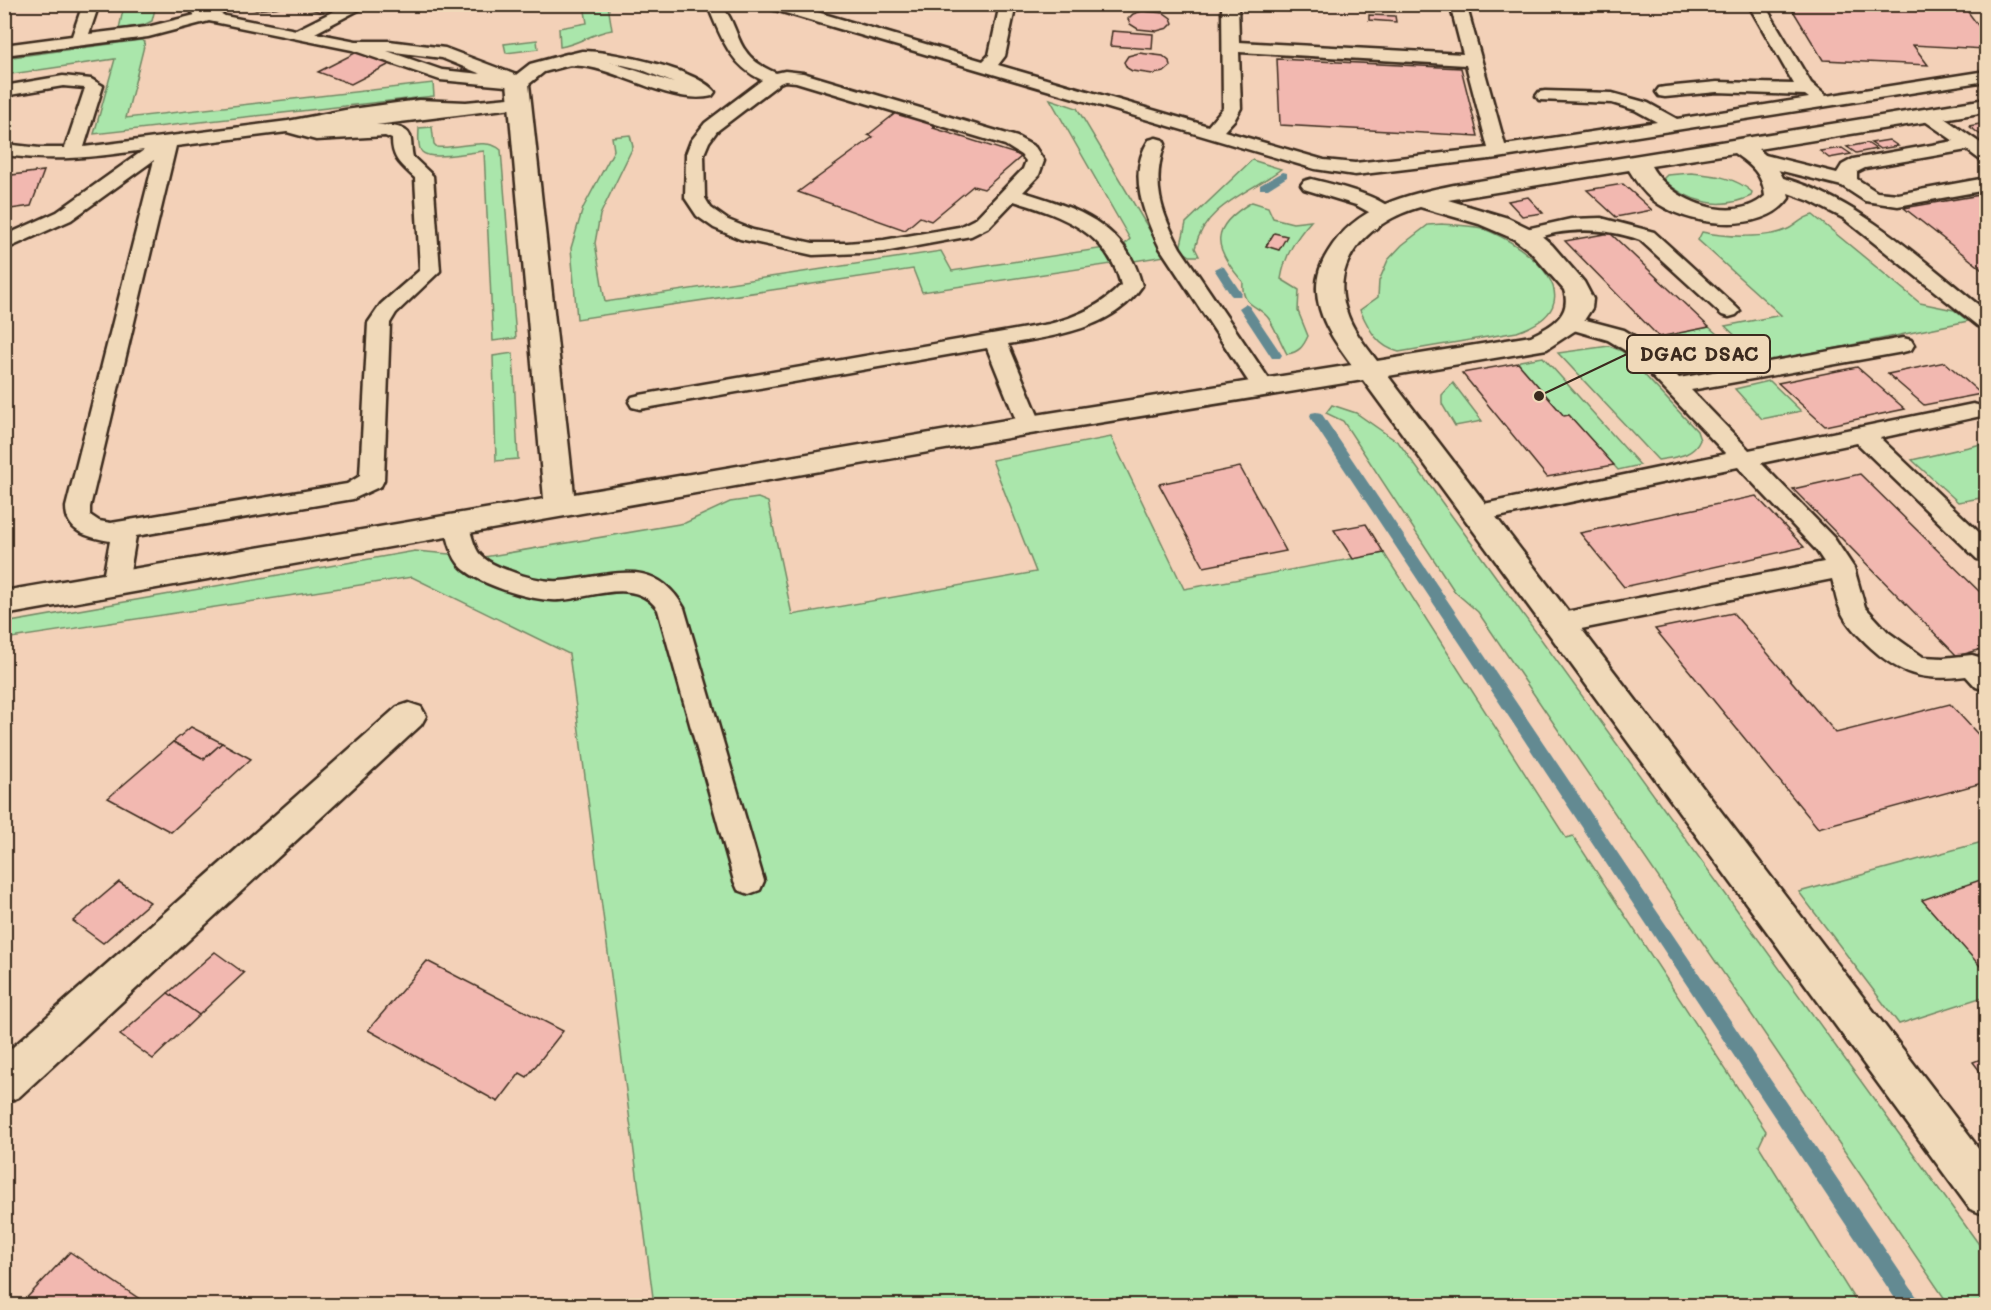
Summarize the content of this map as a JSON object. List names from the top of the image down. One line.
{"places":["DGAC DSAC"]}
